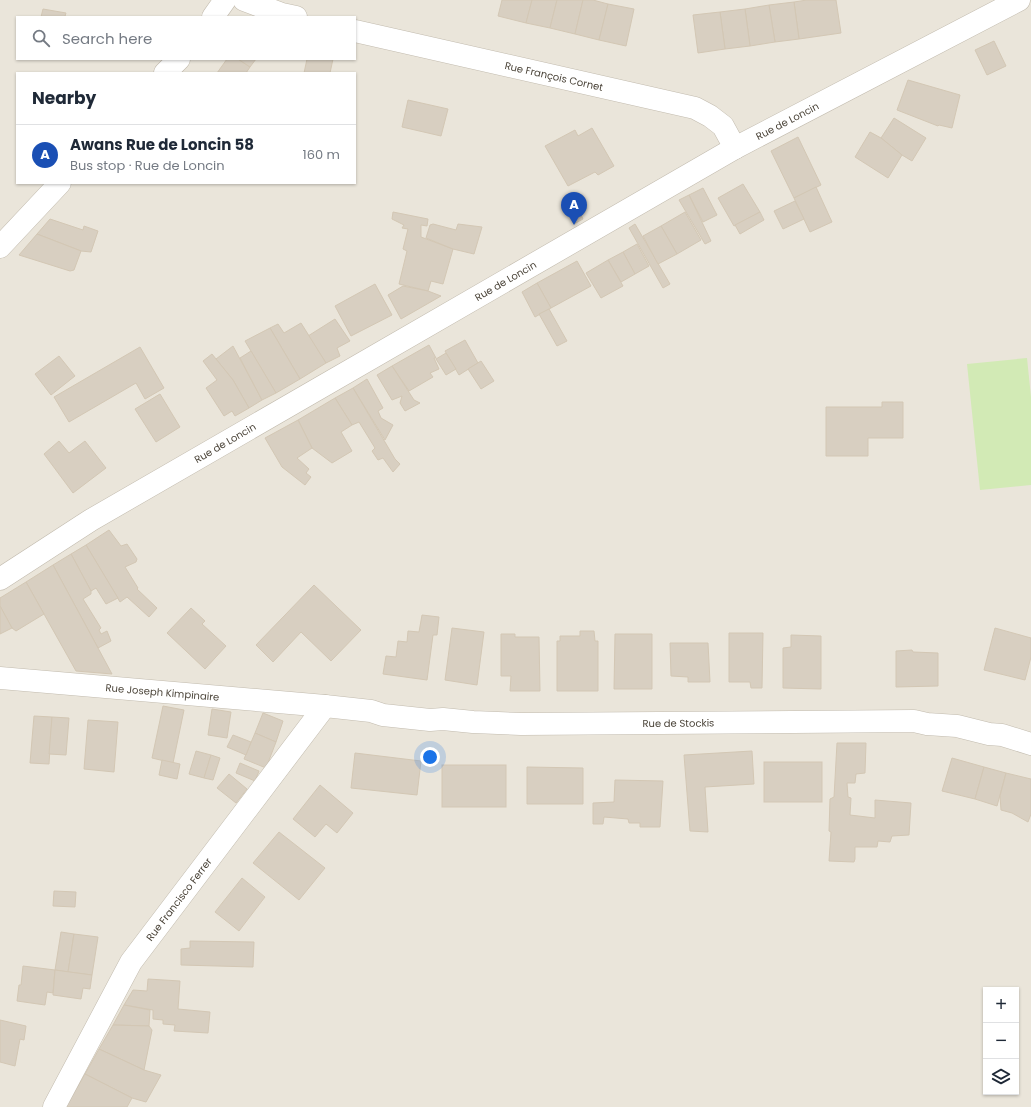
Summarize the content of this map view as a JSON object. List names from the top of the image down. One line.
{"streets":{"street":["Rue François Cornet","Rue de Loncin","Rue Joseph Kimpinaire","Rue de Stockis","Rue Francisco Ferrer"]},"crossings":[["Rue François Cornet","Rue de Loncin"],["Rue Joseph Kimpinaire","Rue de Stockis"],["Rue Joseph Kimpinaire","Rue Francisco Ferrer"],["Rue de Stockis","Rue Francisco Ferrer"]],"page":{"search":"Search here","heading":"Nearby","list":[{"mark":"A","name":"Awans Rue de Loncin 58","note":"Bus stop · Rue de Loncin","value":"160 m"}],"pins":"A","map_buttons":["+","−"]}}
